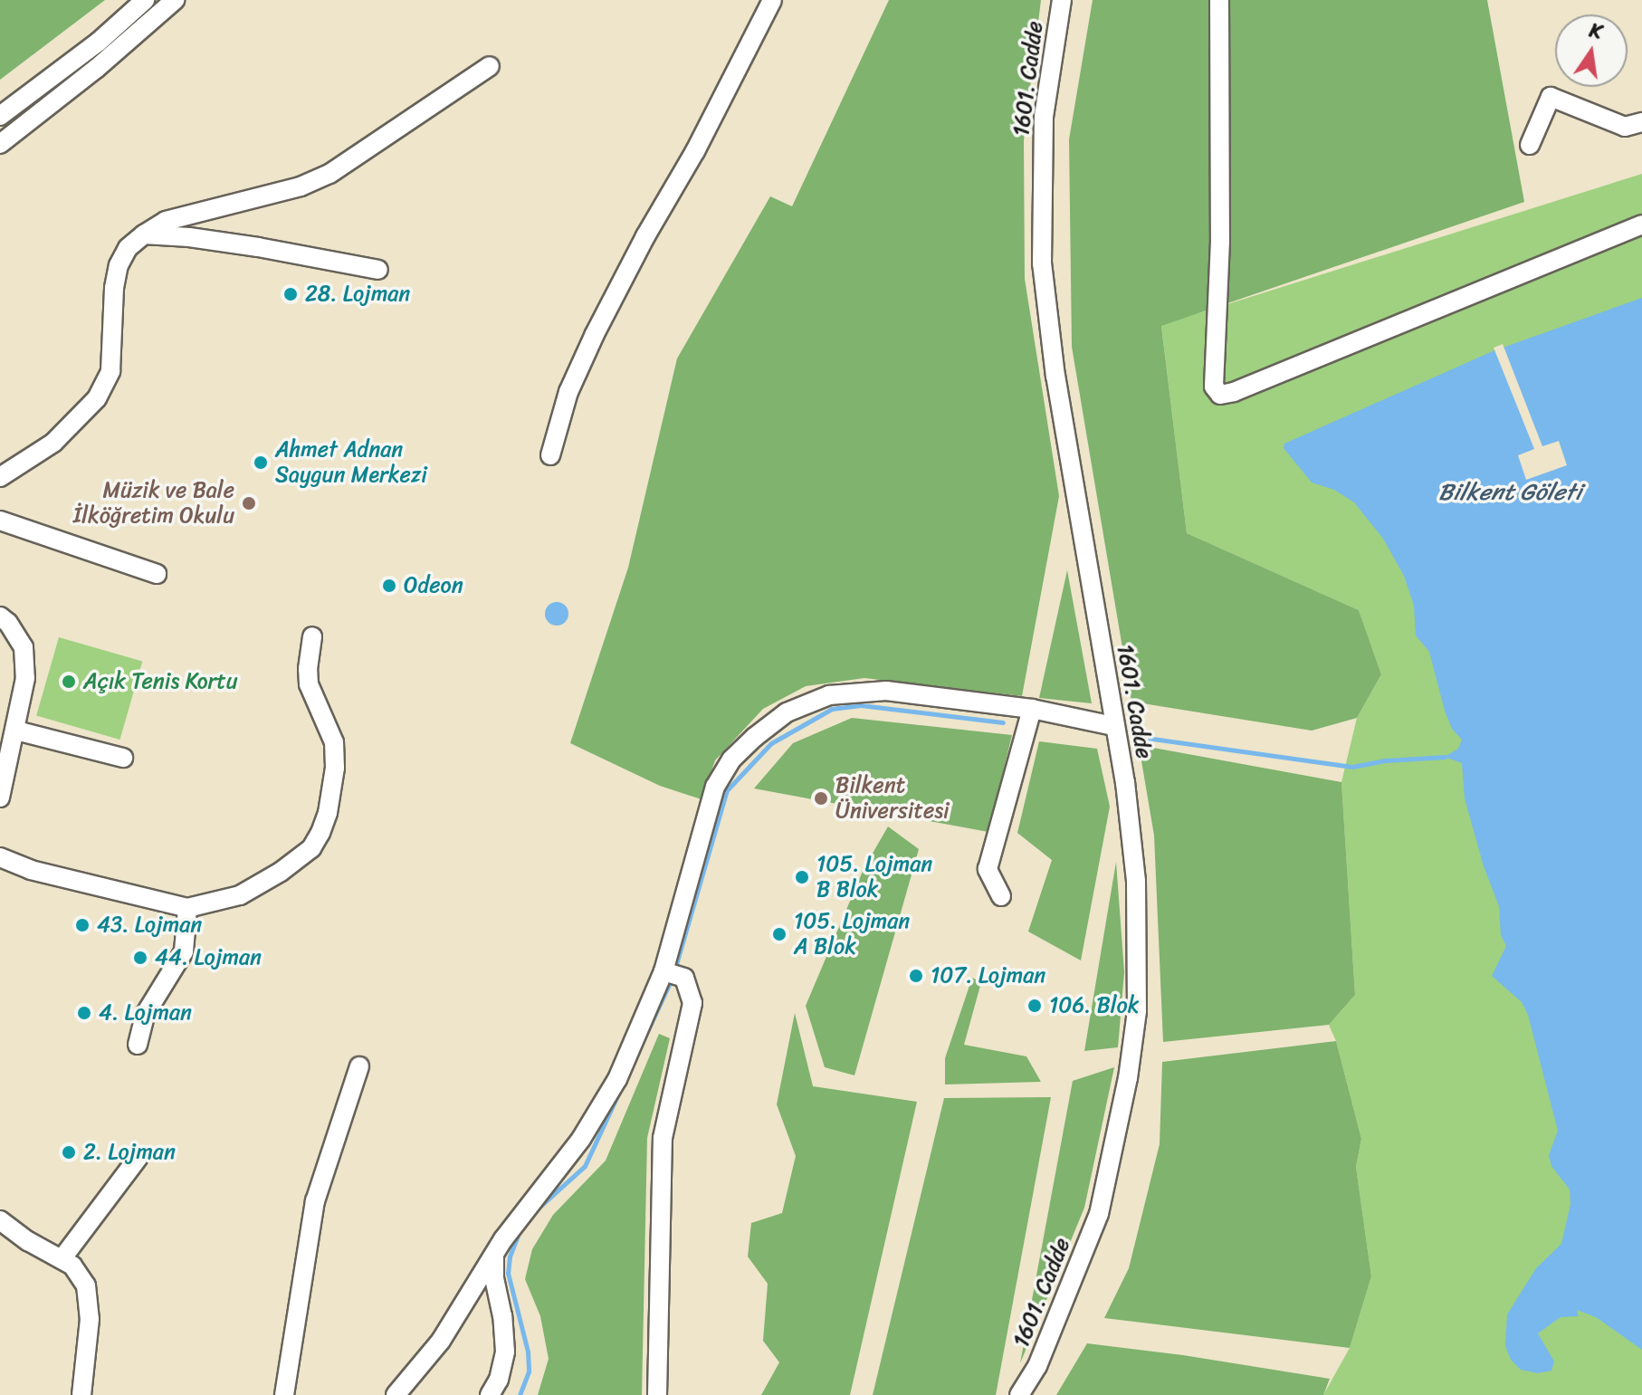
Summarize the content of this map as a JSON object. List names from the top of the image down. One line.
{"streets":{"street":["1601. Cadde"]},"water":["Bilkent Göleti"],"places":["28. Lojman","Ahmet Adnan Saygun Merkezi","Müzik ve Bale İlköğretim Okulu","Odeon","Açık Tenis Kortu","Bilkent Üniversitesi","105. Lojman B Blok","43. Lojman","105. Lojman A Blok","44. Lojman","107. Lojman","106. Blok","4. Lojman","2. Lojman"],"north":"top"}
